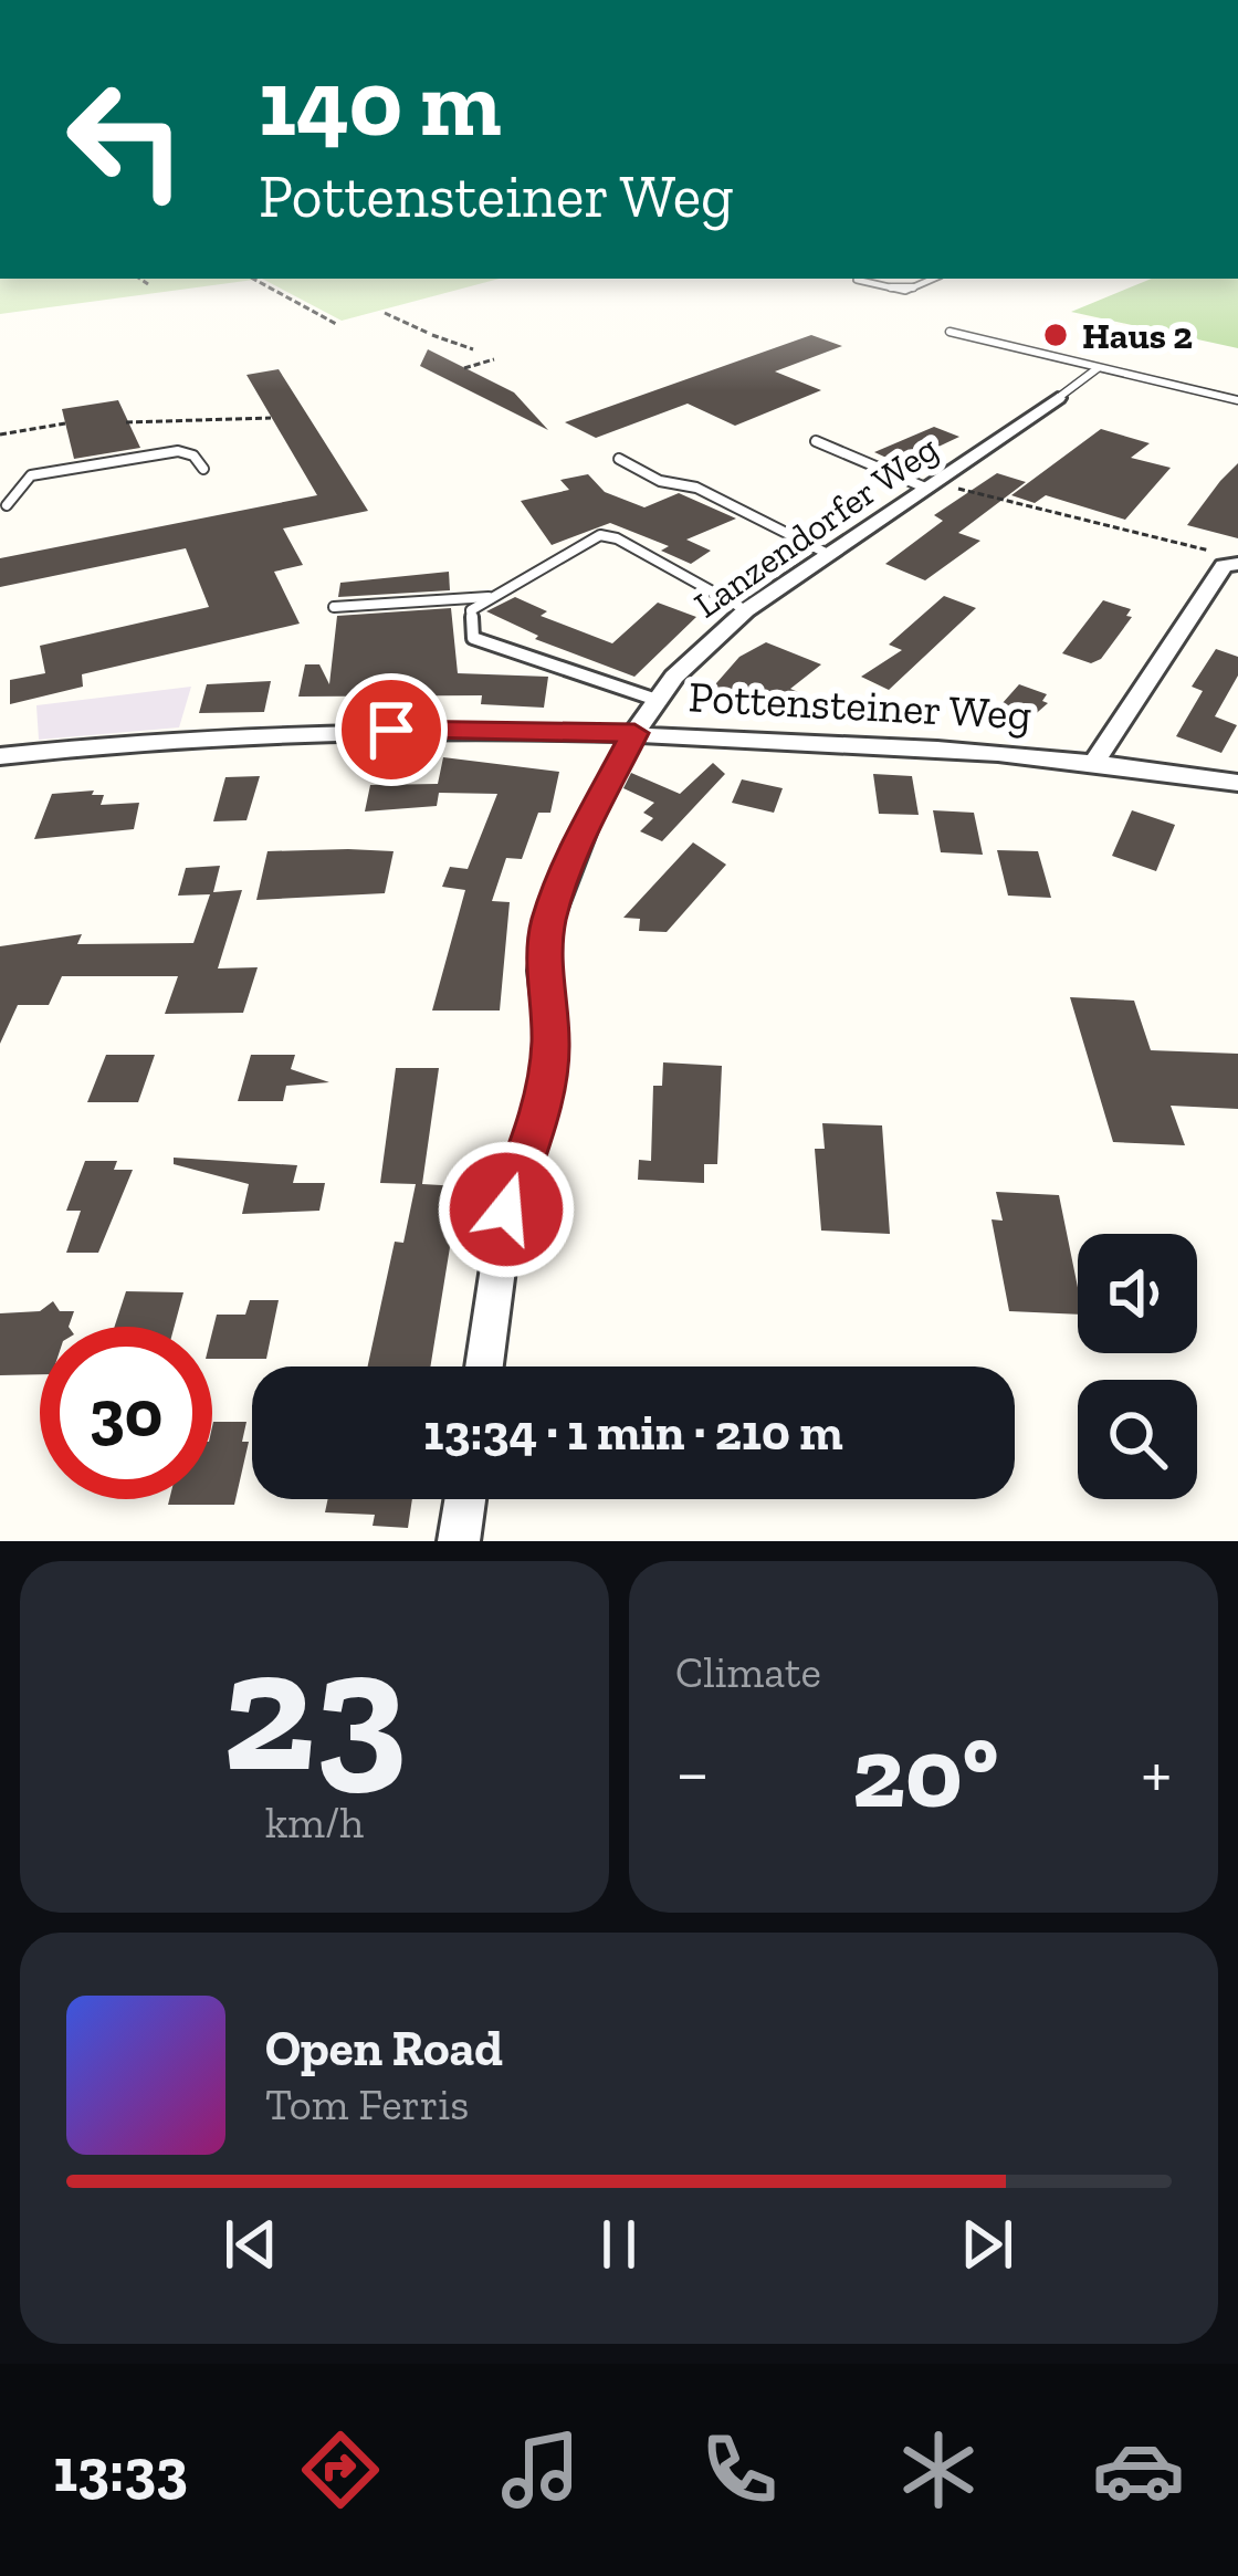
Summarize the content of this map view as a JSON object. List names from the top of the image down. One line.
{"streets":{"street":["Lanzendorfer Weg","Pottensteiner Weg"]},"crossings":[["Lanzendorfer Weg","Pottensteiner Weg"]],"places":["Haus 2"],"page":{"turn":["140 m","Pottensteiner Weg"],"limit":"30","trip":"13:34 · 1 min · 210 m","tile":[["23","km/h"],"Climate"],"heat":["−","20°","+"],"song":["Open Road","Tom Ferris"],"tabs":"13:33"}}
